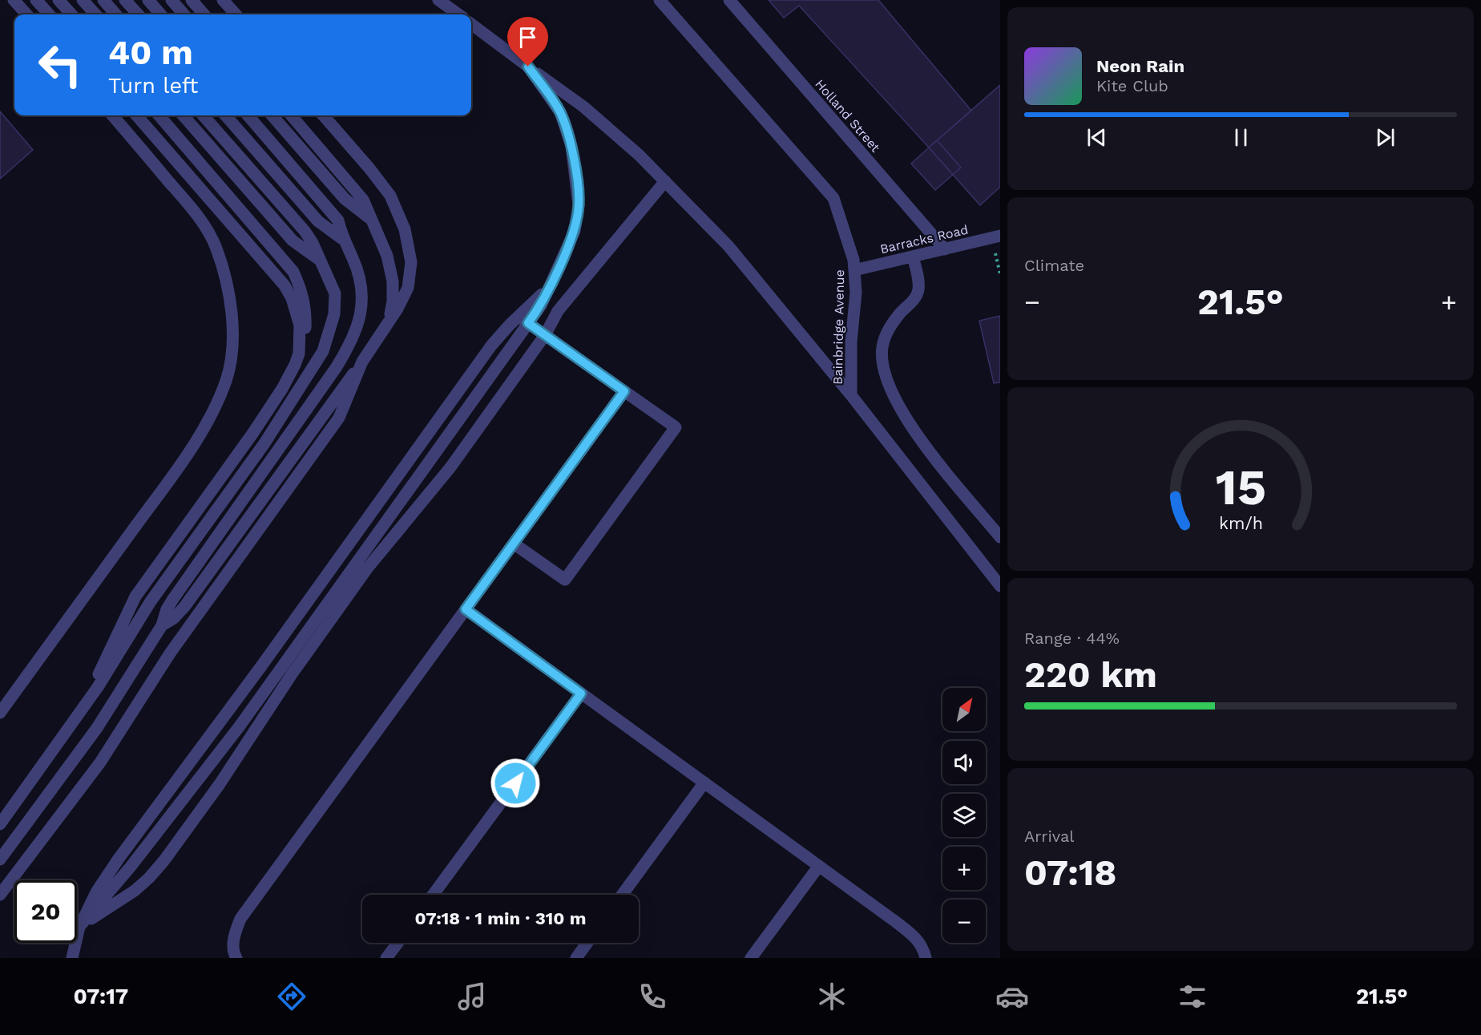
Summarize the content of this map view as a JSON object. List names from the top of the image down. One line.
{"streets":{"street":["Holland Street","Barracks Road","Bainbridge Avenue"]},"crossings":[["Holland Street","Barracks Road"],["Barracks Road","Bainbridge Avenue"]],"north":"top right","page":{"turn":["40 m","Turn left"],"song":["Neon Rain","Kite Club"],"tile":["Climate",["Range · 44%","220 km"],["Arrival","07:18"]],"heat":["−","21.5°","+"],"map_buttons":["+","−"],"limit":"20","trip":"07:18 · 1 min · 310 m","tabs":["07:17","21.5°"],"gauge":["15","km/h"]}}
